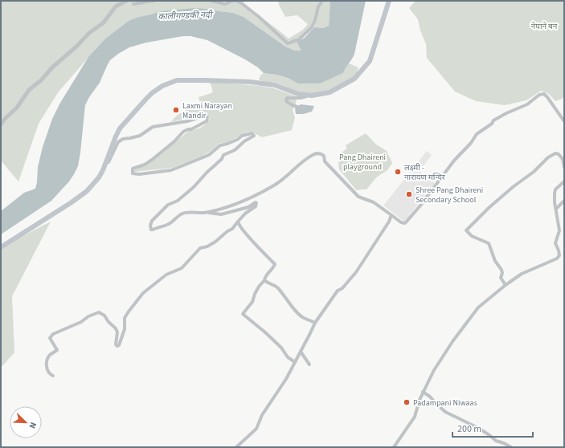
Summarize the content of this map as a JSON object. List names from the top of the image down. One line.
{"water":["कालीगण्डकी नदी"],"parks":["नेपाने बन","Pang Dhaireni playground"],"places":["Laxmi Narayan Mandir","लक्ष्मी - नारायण मन्दिर","Shree Pang Dhaireni Secondary School","Padampani Niwaas"],"scale_bar":"200 m","north":"bottom right"}
